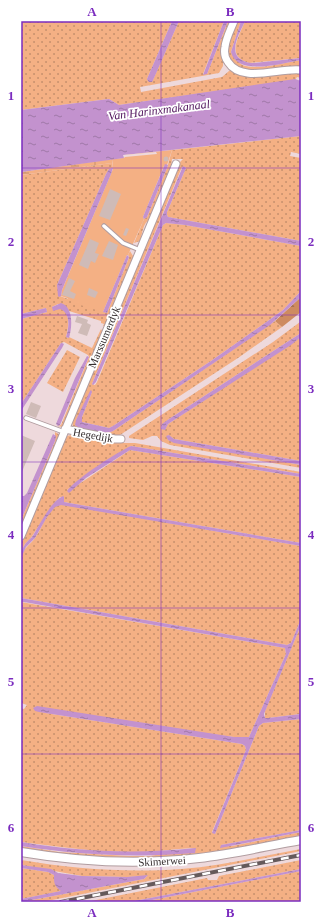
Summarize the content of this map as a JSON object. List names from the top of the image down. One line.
{"streets":{"street":["Marssumerdyk","Hegedijk","Skimerwei"]},"crossings":[["Marssumerdyk","Hegedijk"]],"water":["Van Harinxmakanaal"],"grid":{"columns":["A","B"],"rows":["1","2","3","4","5","6"]}}
